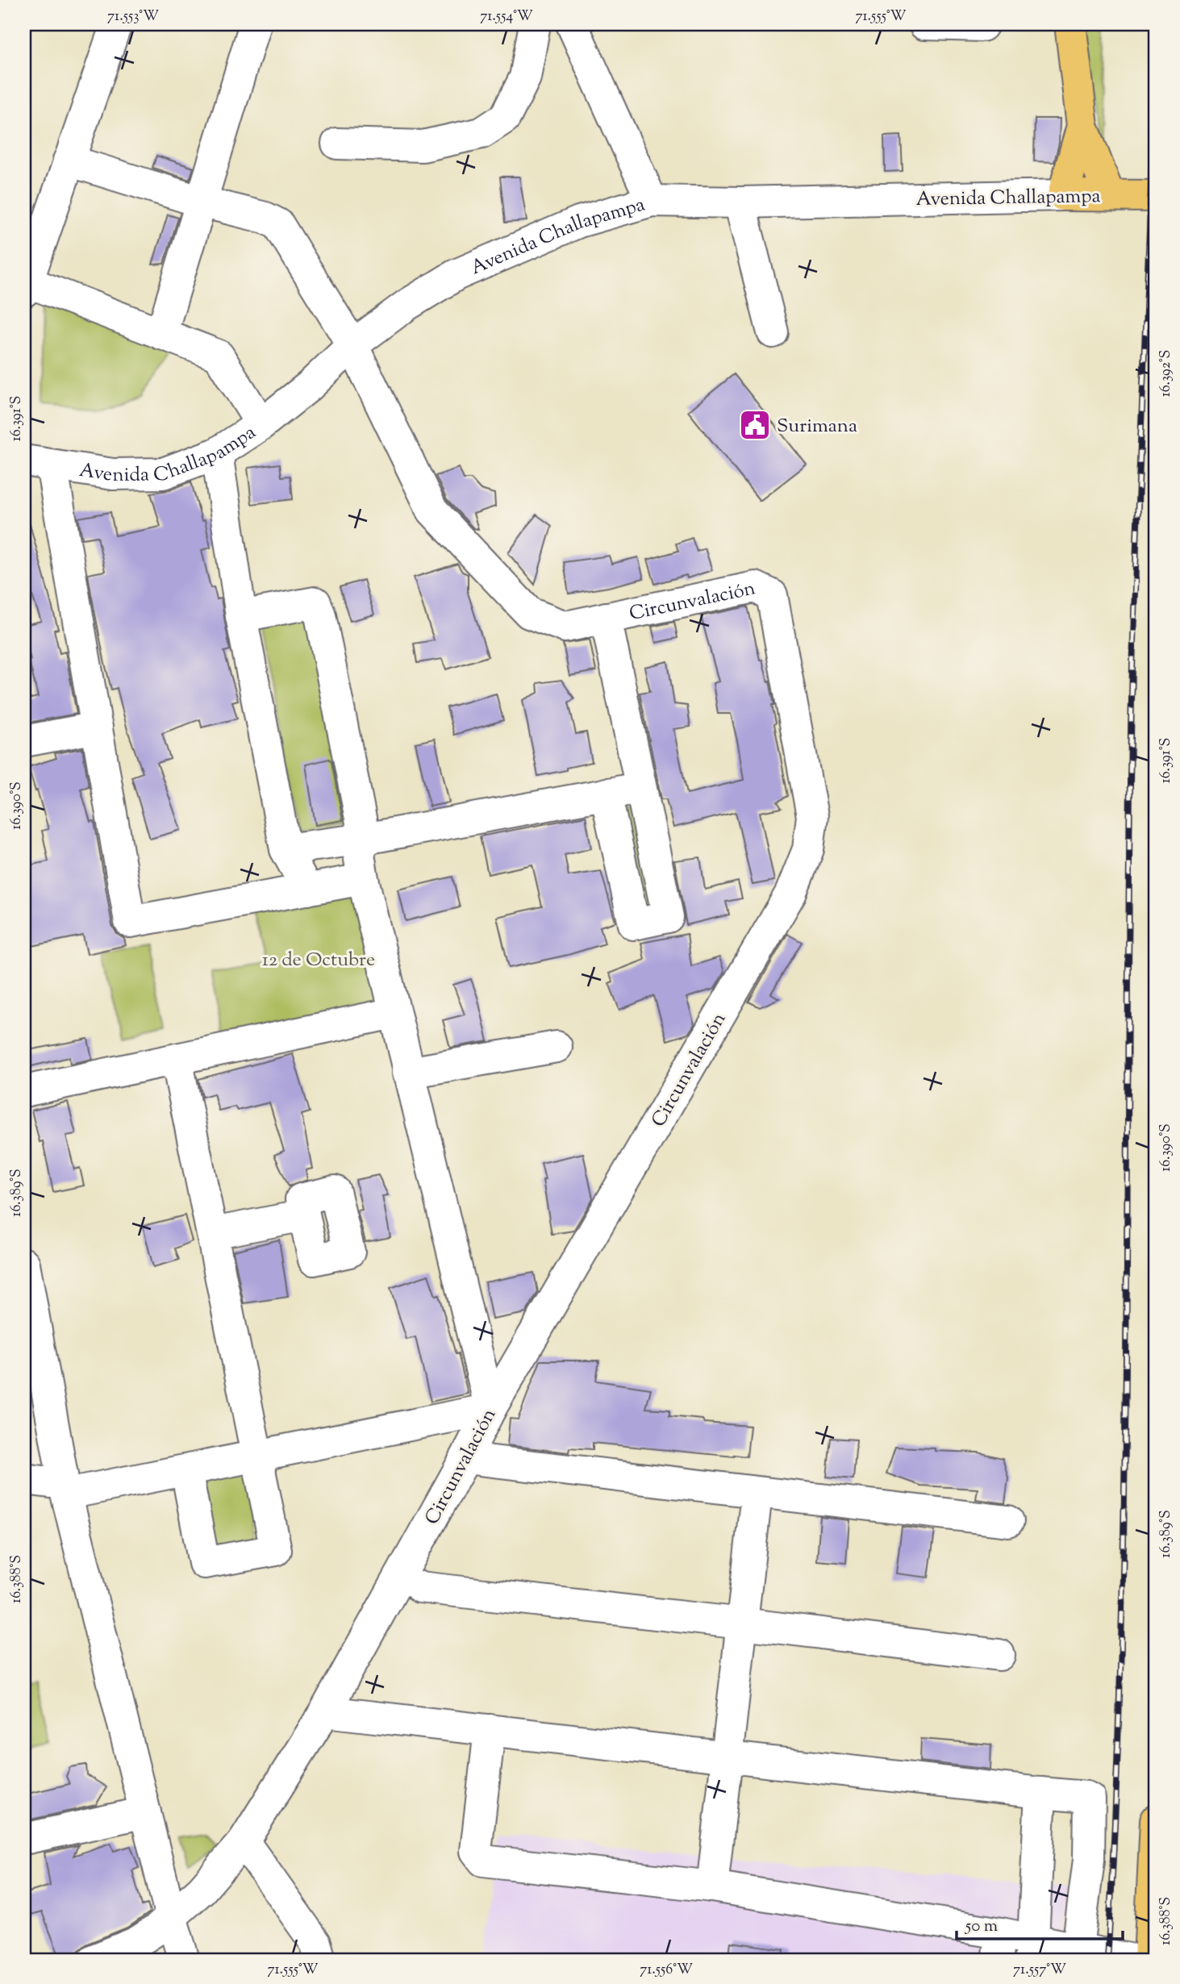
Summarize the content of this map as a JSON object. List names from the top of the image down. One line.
{"streets":{"main road":["Avenida Challapampa"],"street":["Circunvalación"]},"crossings":[["Avenida Challapampa","Circunvalación"]],"parks":["12 de Octubre"],"places":{"public building":["Surimana"]},"scale_bar":"50 m","coordinates":["71.553°W","71.554°W","71.555°W","16.392°S","16.391°S","16.390°S","16.389°S","16.388°S","71.556°W","71.557°W"]}
